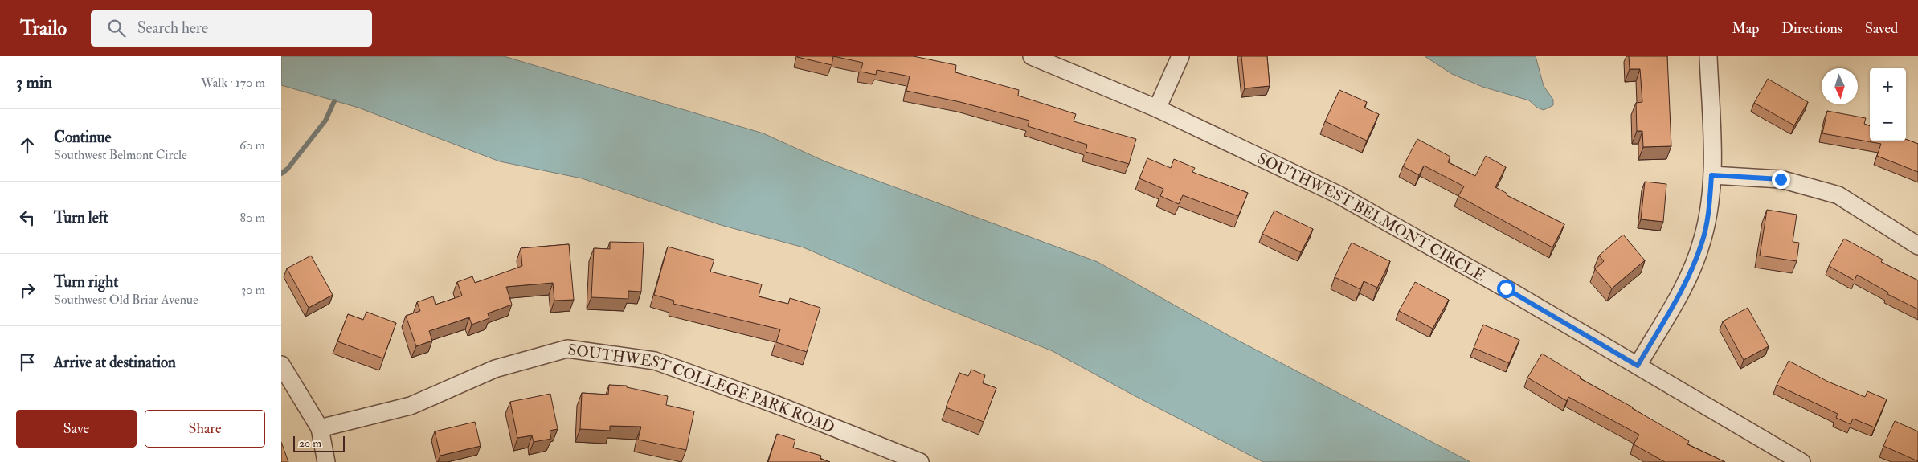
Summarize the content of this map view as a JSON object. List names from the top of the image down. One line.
{"streets":{"street":["SOUTHWEST BELMONT CIRCLE","SOUTHWEST COLLEGE PARK ROAD"]},"scale_bar":"20 m","north":"bottom","page":{"header":"Trailo","search":"Search here","nav":["Map","Directions","Saved"],"heading":["3 min","Walk · 170 m"],"map_buttons":["+","−"],"list":[["Continue","Southwest Belmont Circle","60 m"],["Turn left","80 m"],["Turn right","Southwest Old Briar Avenue","30 m"],"Arrive at destination"],"buttons":["Save","Share"],"scale":"20 m"}}
